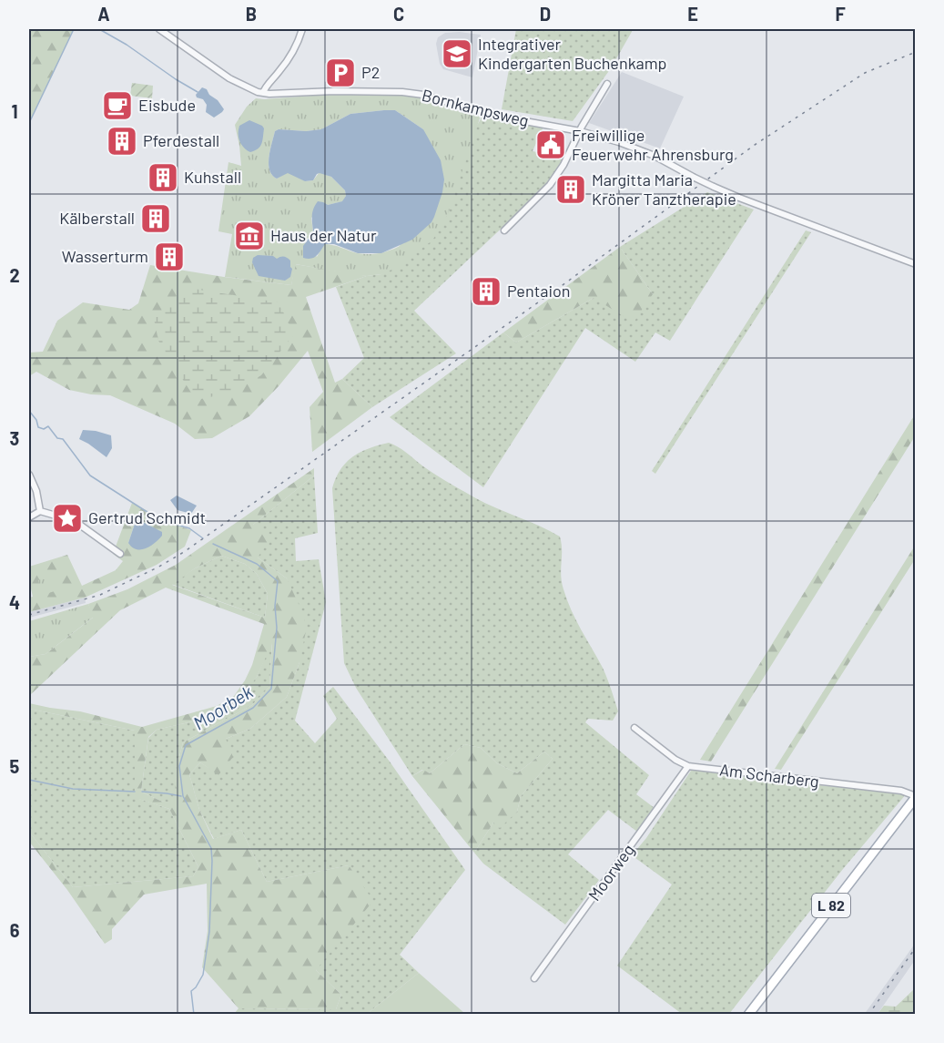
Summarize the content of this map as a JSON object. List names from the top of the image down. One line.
{"streets":{"main road":["L 82"],"street":["Bornkampsweg","Am Scharberg","Moorweg"]},"crossings":[["Am Scharberg","Moorweg"],["Am Scharberg","L 82"]],"water":["Moorbek"],"places":{"school or university":["Integrativer Kindergarten Buchenkamp"],"parking":["P2"],"cafe":["Eisbude"],"building":["Pferdestall","Kuhstall","Margitta Maria Kröner Tanztherapie","Kälberstall","Wasserturm","Pentaion"],"public building":["Freiwillige Feuerwehr Ahrensburg"],"museum":["Haus der Natur"],"place":["Gertrud Schmidt"]},"grid":{"columns":["A","B","C","D","E","F"],"rows":["1","2","3","4","5","6"]}}
